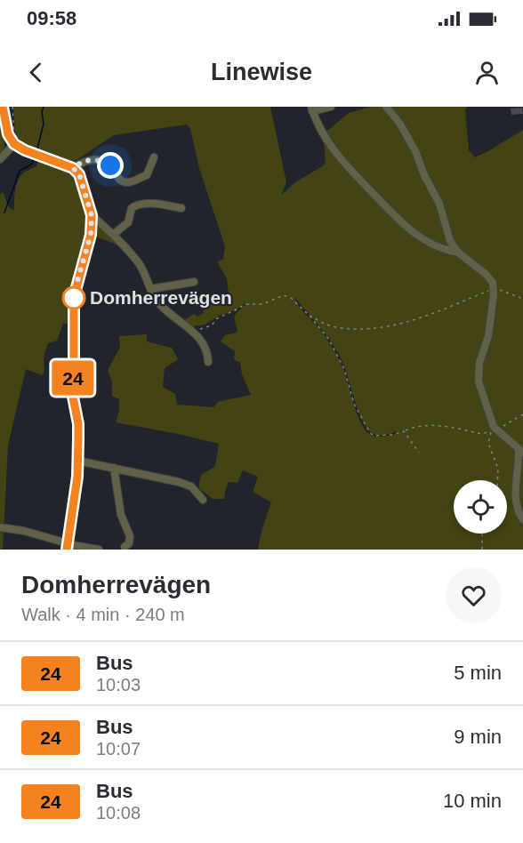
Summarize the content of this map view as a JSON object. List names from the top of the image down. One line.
{"places":["Domherrevägen"],"lines":["bus line 24"],"page":{"status":"09:58","header":"Linewise","on_map":"24","heading":["Domherrevägen","Walk · 4 min · 240 m"],"list":[{"mark":"24","name":"Bus","note":"10:03","value":"5 min"},{"mark":"24","name":"Bus","note":"10:07","value":"9 min"},{"mark":"24","name":"Bus","note":"10:08","value":"10 min"}]}}
